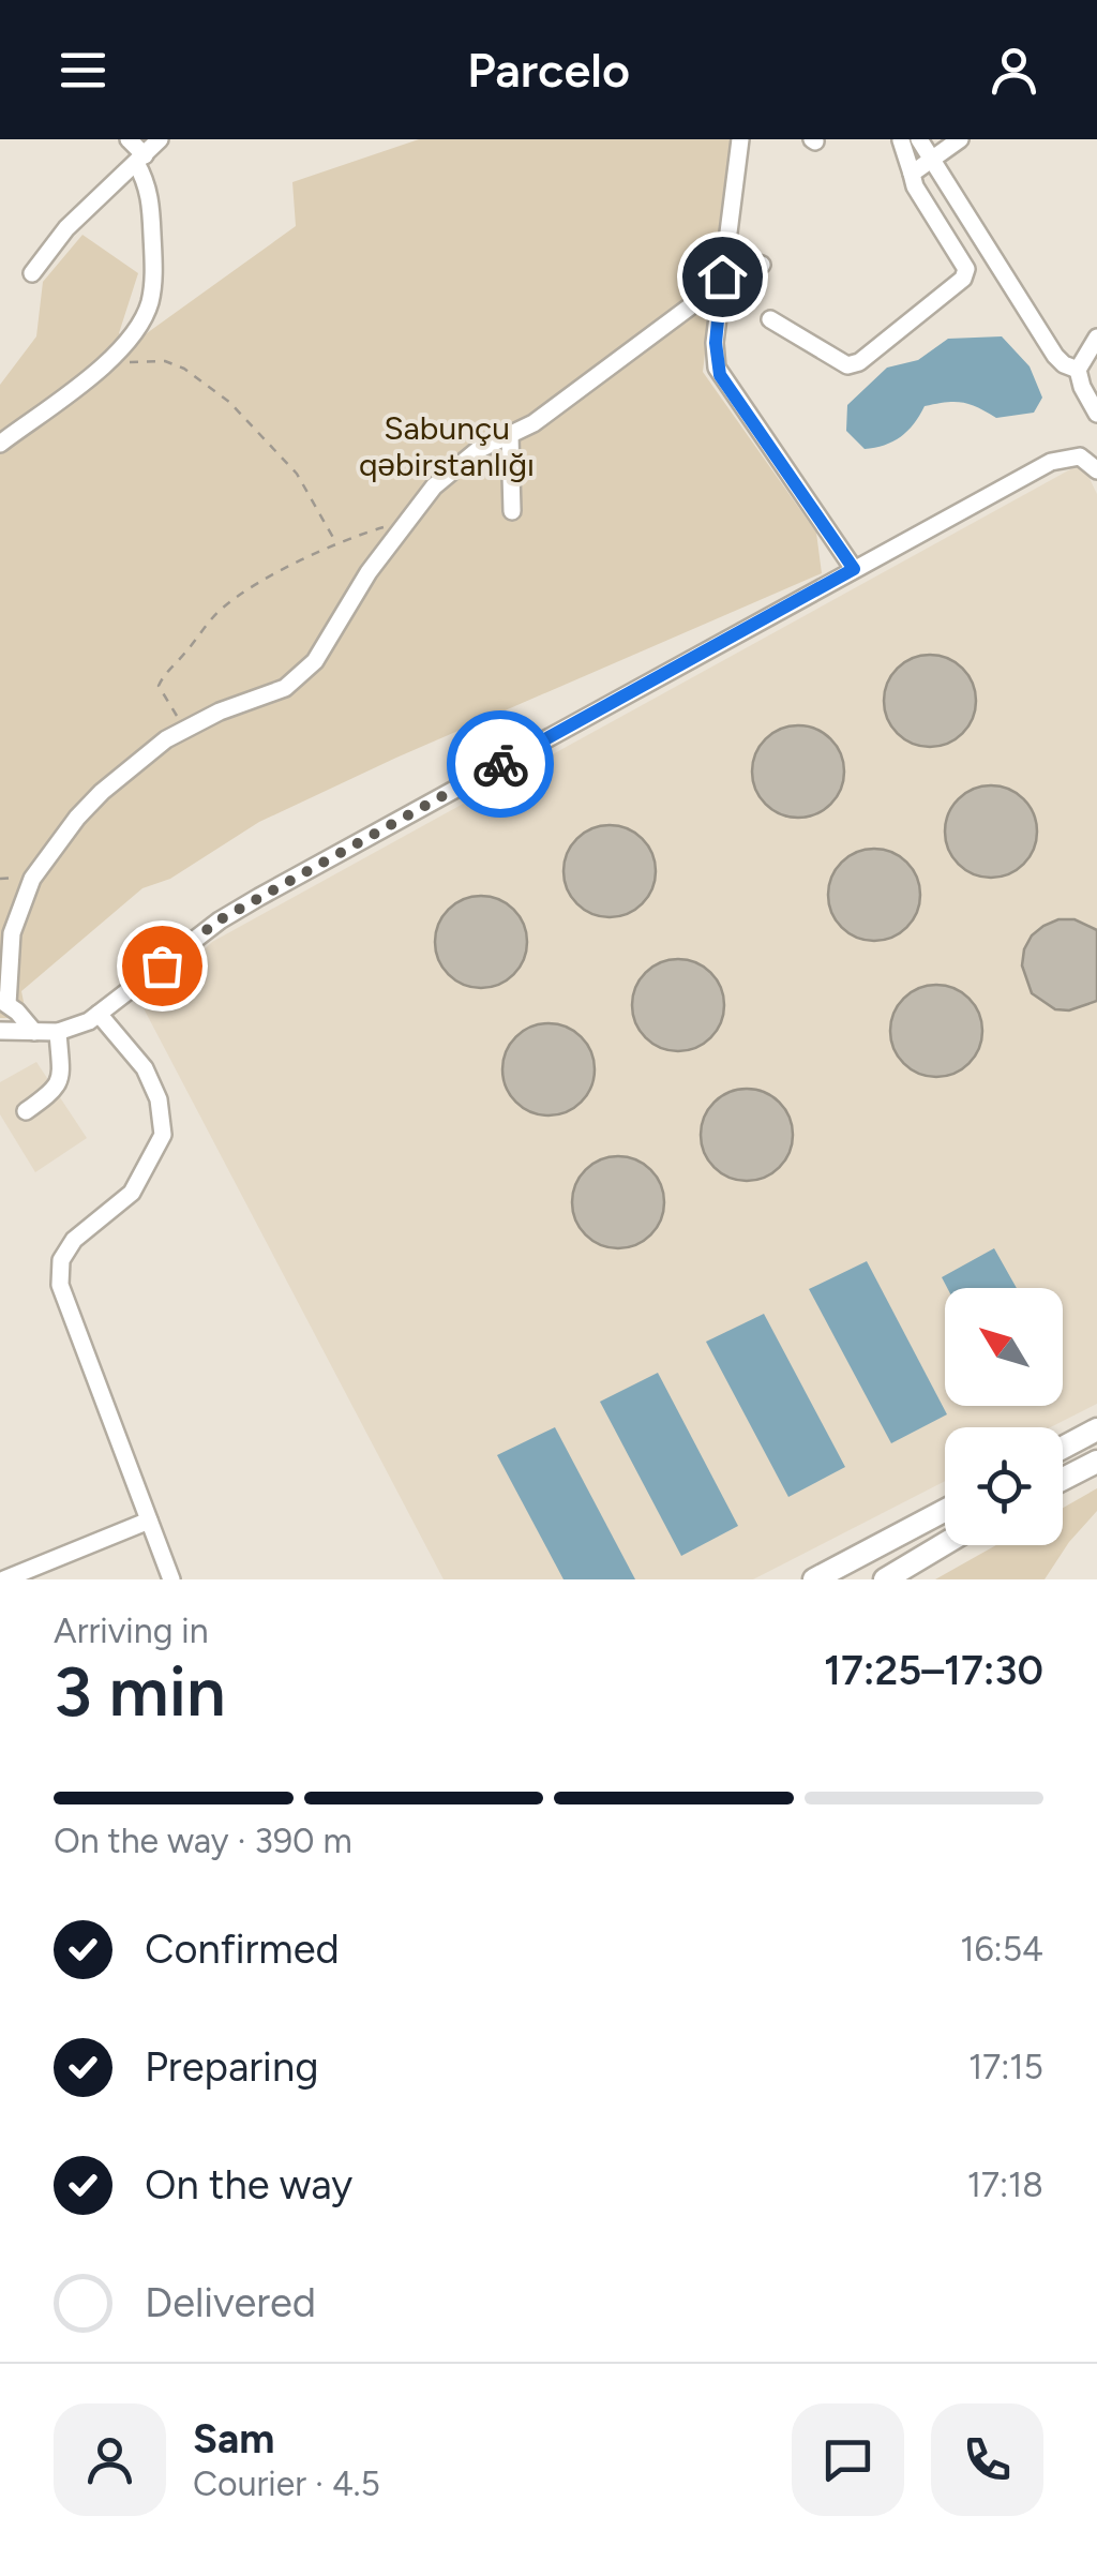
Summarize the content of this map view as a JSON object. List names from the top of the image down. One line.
{"parks":["Sabunçu qəbirstanlığı"],"north":"top left","page":{"header":"Parcelo","heading":["3 min","Arriving in","17:25–17:30"],"panel":["Sam","Courier · 4.5"],"bar":"On the way · 390 m","list":[["Confirmed","16:54"],["Preparing","17:15"],["On the way","17:18"],"Delivered"]}}
